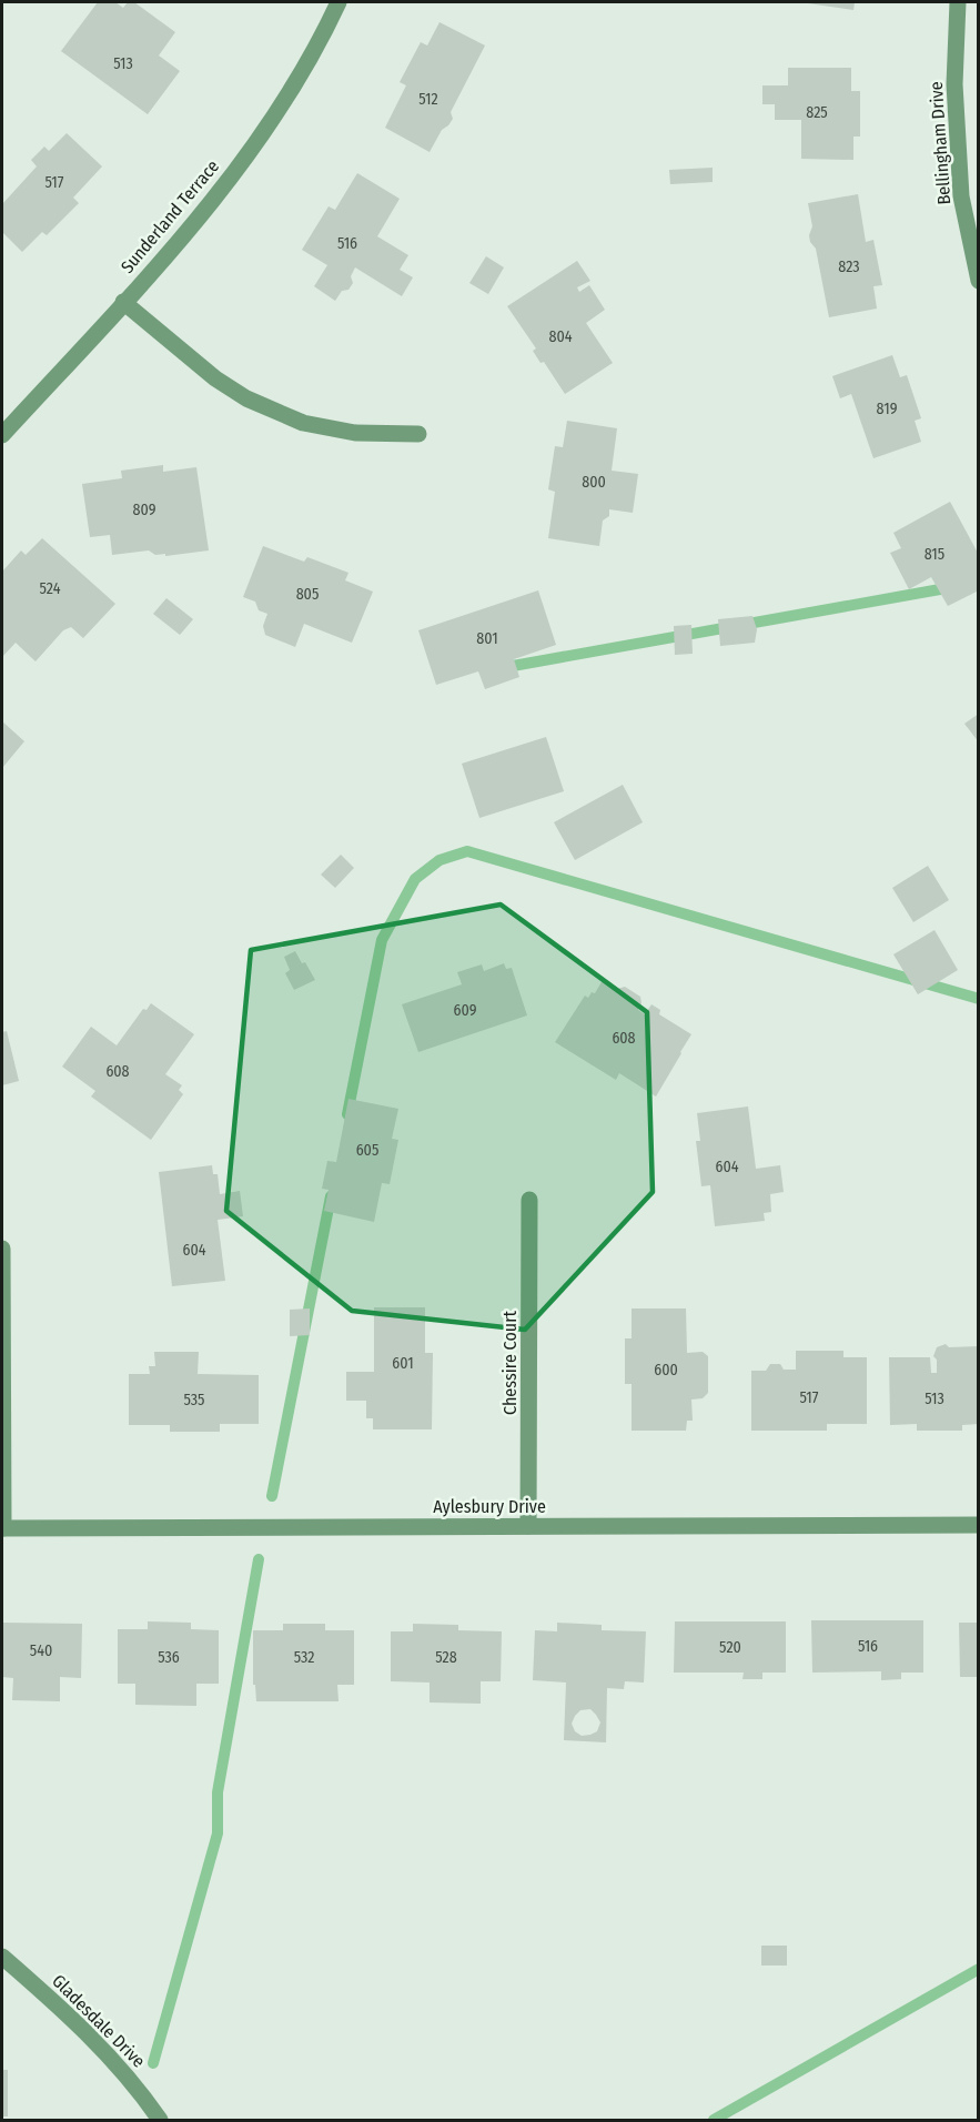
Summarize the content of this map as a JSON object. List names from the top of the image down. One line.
{"streets":{"street":["Bellingham Drive","Sunderland Terrace","Chessire Court","Aylesbury Drive","Gladesdale Drive"]},"crossings":[["Chessire Court","Aylesbury Drive"]],"house_numbers":["513","512","825","517","516","823","804","819","800","809","815","524","805","801","609","608","608","605","604","604","601","600","517","513","535","516","520","540","536","532","528"]}
